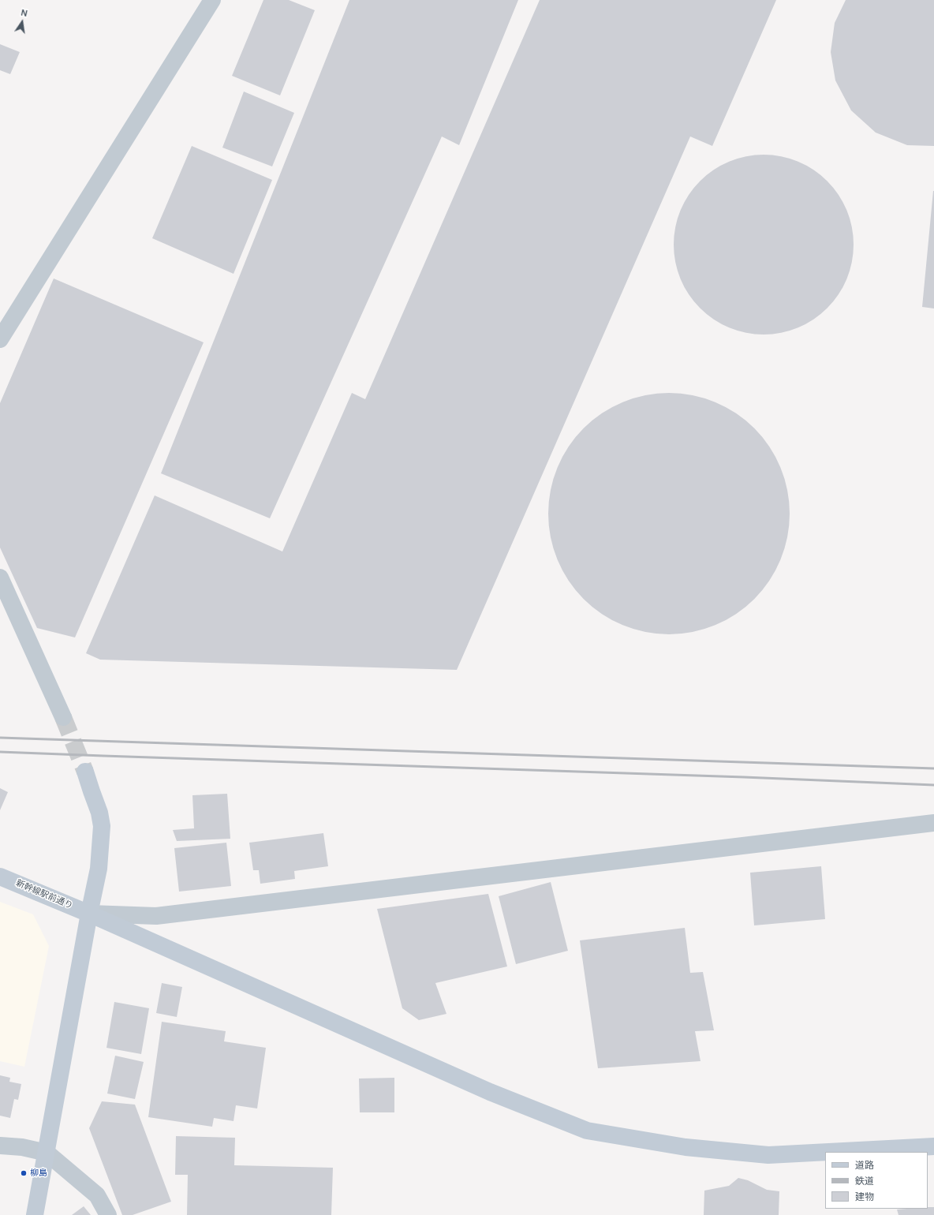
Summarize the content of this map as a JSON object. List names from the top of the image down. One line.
{"streets":{"street":["新幹線駅前通り"]},"places":["柳島"],"legend":["道路","鉄道","建物"],"north":"top"}
